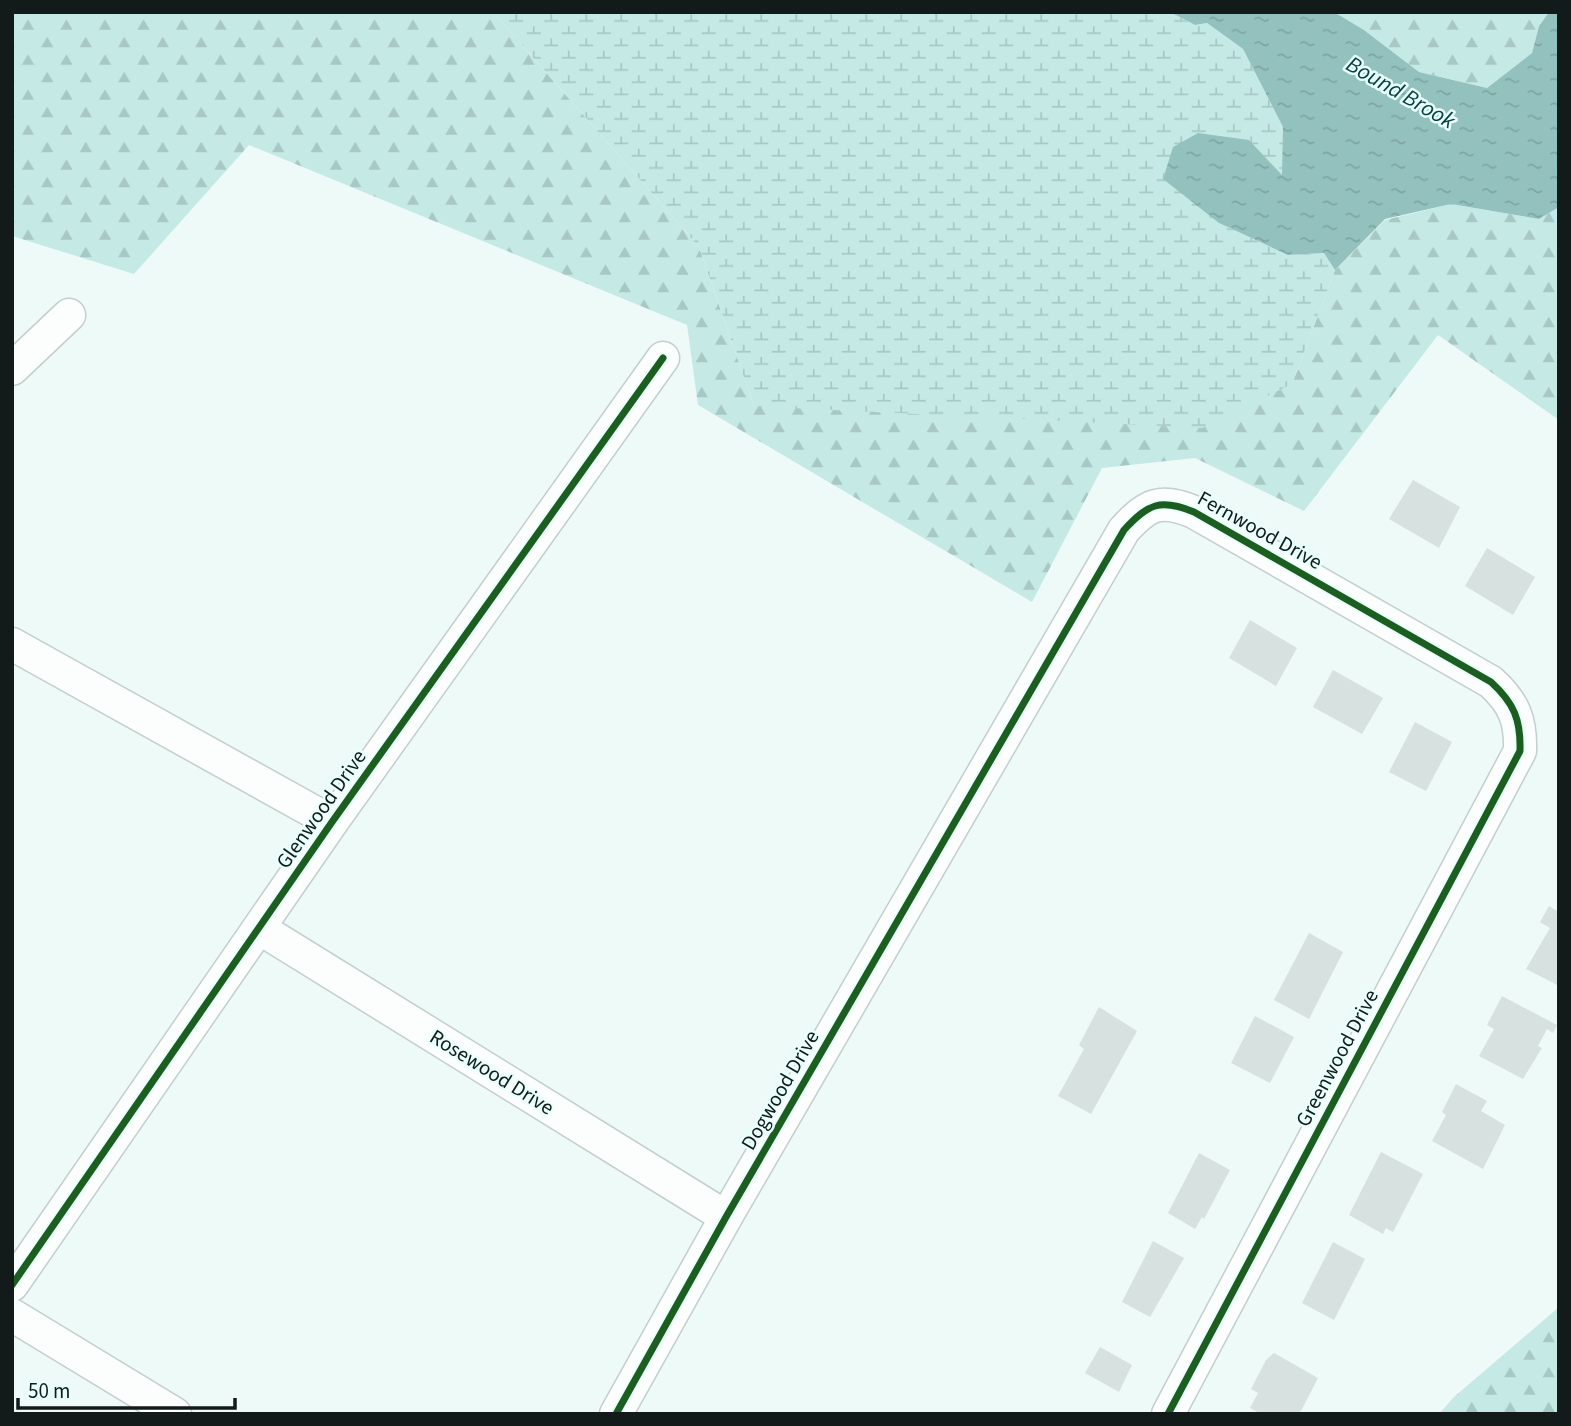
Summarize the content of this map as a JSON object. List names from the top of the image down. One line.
{"streets":{"street":["Fernwood Drive","Glenwood Drive","Greenwood Drive","Rosewood Drive","Dogwood Drive"]},"crossings":[["Fernwood Drive","Greenwood Drive"],["Fernwood Drive","Dogwood Drive"],["Glenwood Drive","Rosewood Drive"],["Rosewood Drive","Dogwood Drive"]],"water":["Bound Brook"],"scale_bar":"50 m"}
